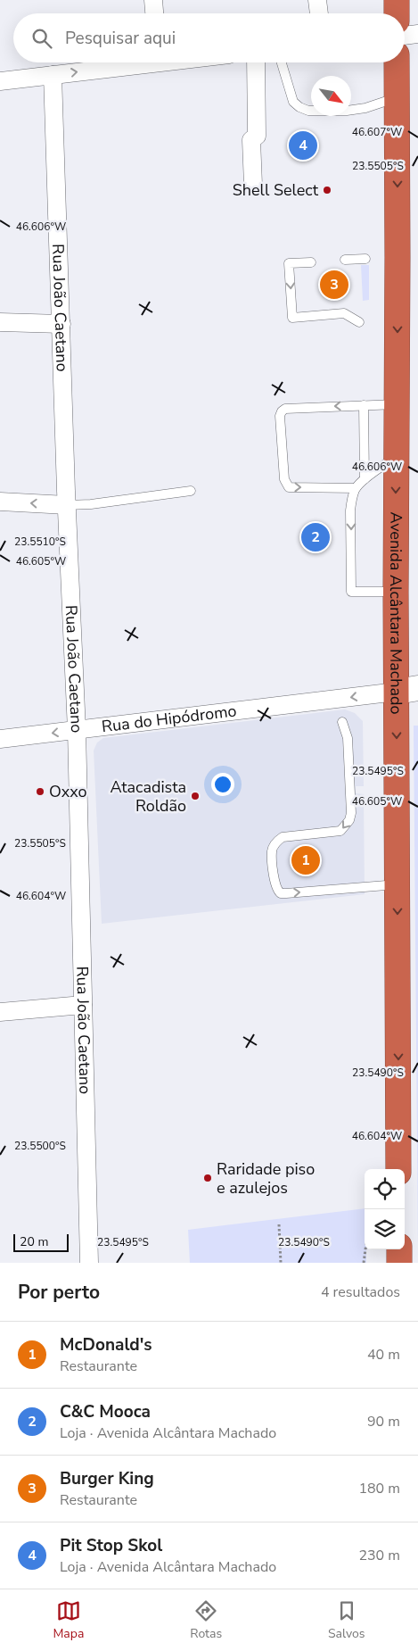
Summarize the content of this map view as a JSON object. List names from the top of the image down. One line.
{"streets":{"highway":["Avenida Alcântara Machado"],"street":["Rua João Caetano","Rua do Hipódromo"]},"crossings":[["Rua João Caetano","Rua do Hipódromo"],["Avenida Alcântara Machado","Rua do Hipódromo"]],"one_way":["Avenida Alcântara Machado","Rua do Hipódromo"],"places":["Shell Select","Oxxo","Atacadista Roldão","Raridade piso e azulejos"],"scale_bar":"20 m","north":"bottom right","page":{"search":"Pesquisar aqui","pins":["4","3","2","1"],"scale":"20 m","heading":["Por perto","4 resultados"],"list":[{"mark":"1","name":"McDonald's","note":"Restaurante","value":"40 m"},{"mark":"2","name":"C&C Mooca","note":"Loja · Avenida Alcântara Machado","value":"90 m"},{"mark":"3","name":"Burger King","note":"Restaurante","value":"180 m"},{"mark":"4","name":"Pit Stop Skol","note":"Loja · Avenida Alcântara Machado","value":"230 m"}],"nav":["Mapa","Rotas","Salvos"]},"coordinates":["46.607°W","23.5505°S","46.606°W","23.5510°S","46.605°W","23.5495°S","46.604°W","23.5490°S","23.5500°S"]}
